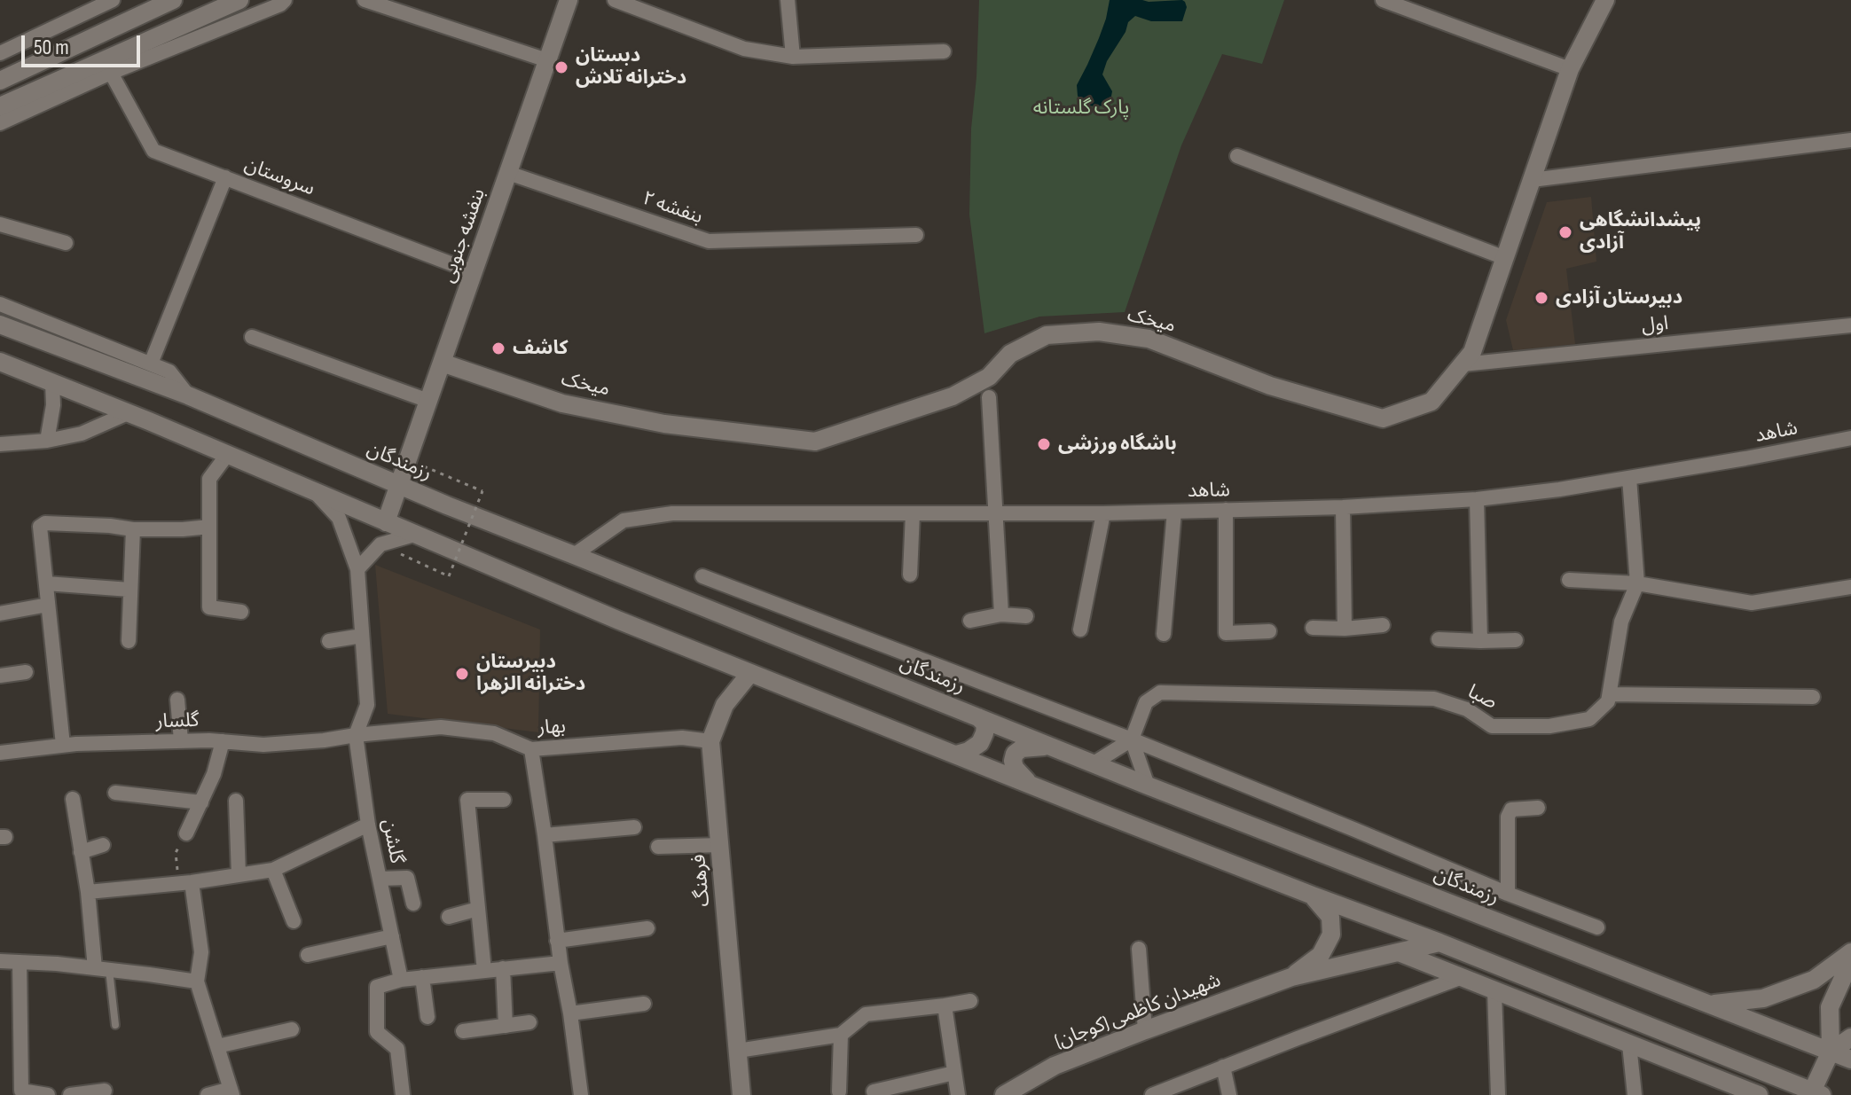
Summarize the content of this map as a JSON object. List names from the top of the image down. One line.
{"streets":{"main road":["بنفشه جنوبی","میخک","رزمندگان","فرهنگ","شهیدان کاظمی (کوجان)"],"street":["سروستان","بنفشه ۲","اول","شاهد","صبا","گلسار","بهار","گلشن"]},"crossings":[["سروستان","بنفشه جنوبی"],["بنفشه ۲","بنفشه جنوبی"],["بنفشه جنوبی","میخک"],["بنفشه جنوبی","رزمندگان"],["میخک","اول"],["شاهد","رزمندگان"],["گلسار","بهار"],["گلسار","گلشن"],["بهار","گلشن"],["بهار","فرهنگ"]],"parks":["پارک گلستانه"],"places":["دبستان دخترانه تلاش","پیشدانشگاهی آزادی","دبیرستان آزادی","کاشف","باشگاه ورزشی","دبيرستان دخترانه الزهرا"],"scale_bar":"50 m"}
